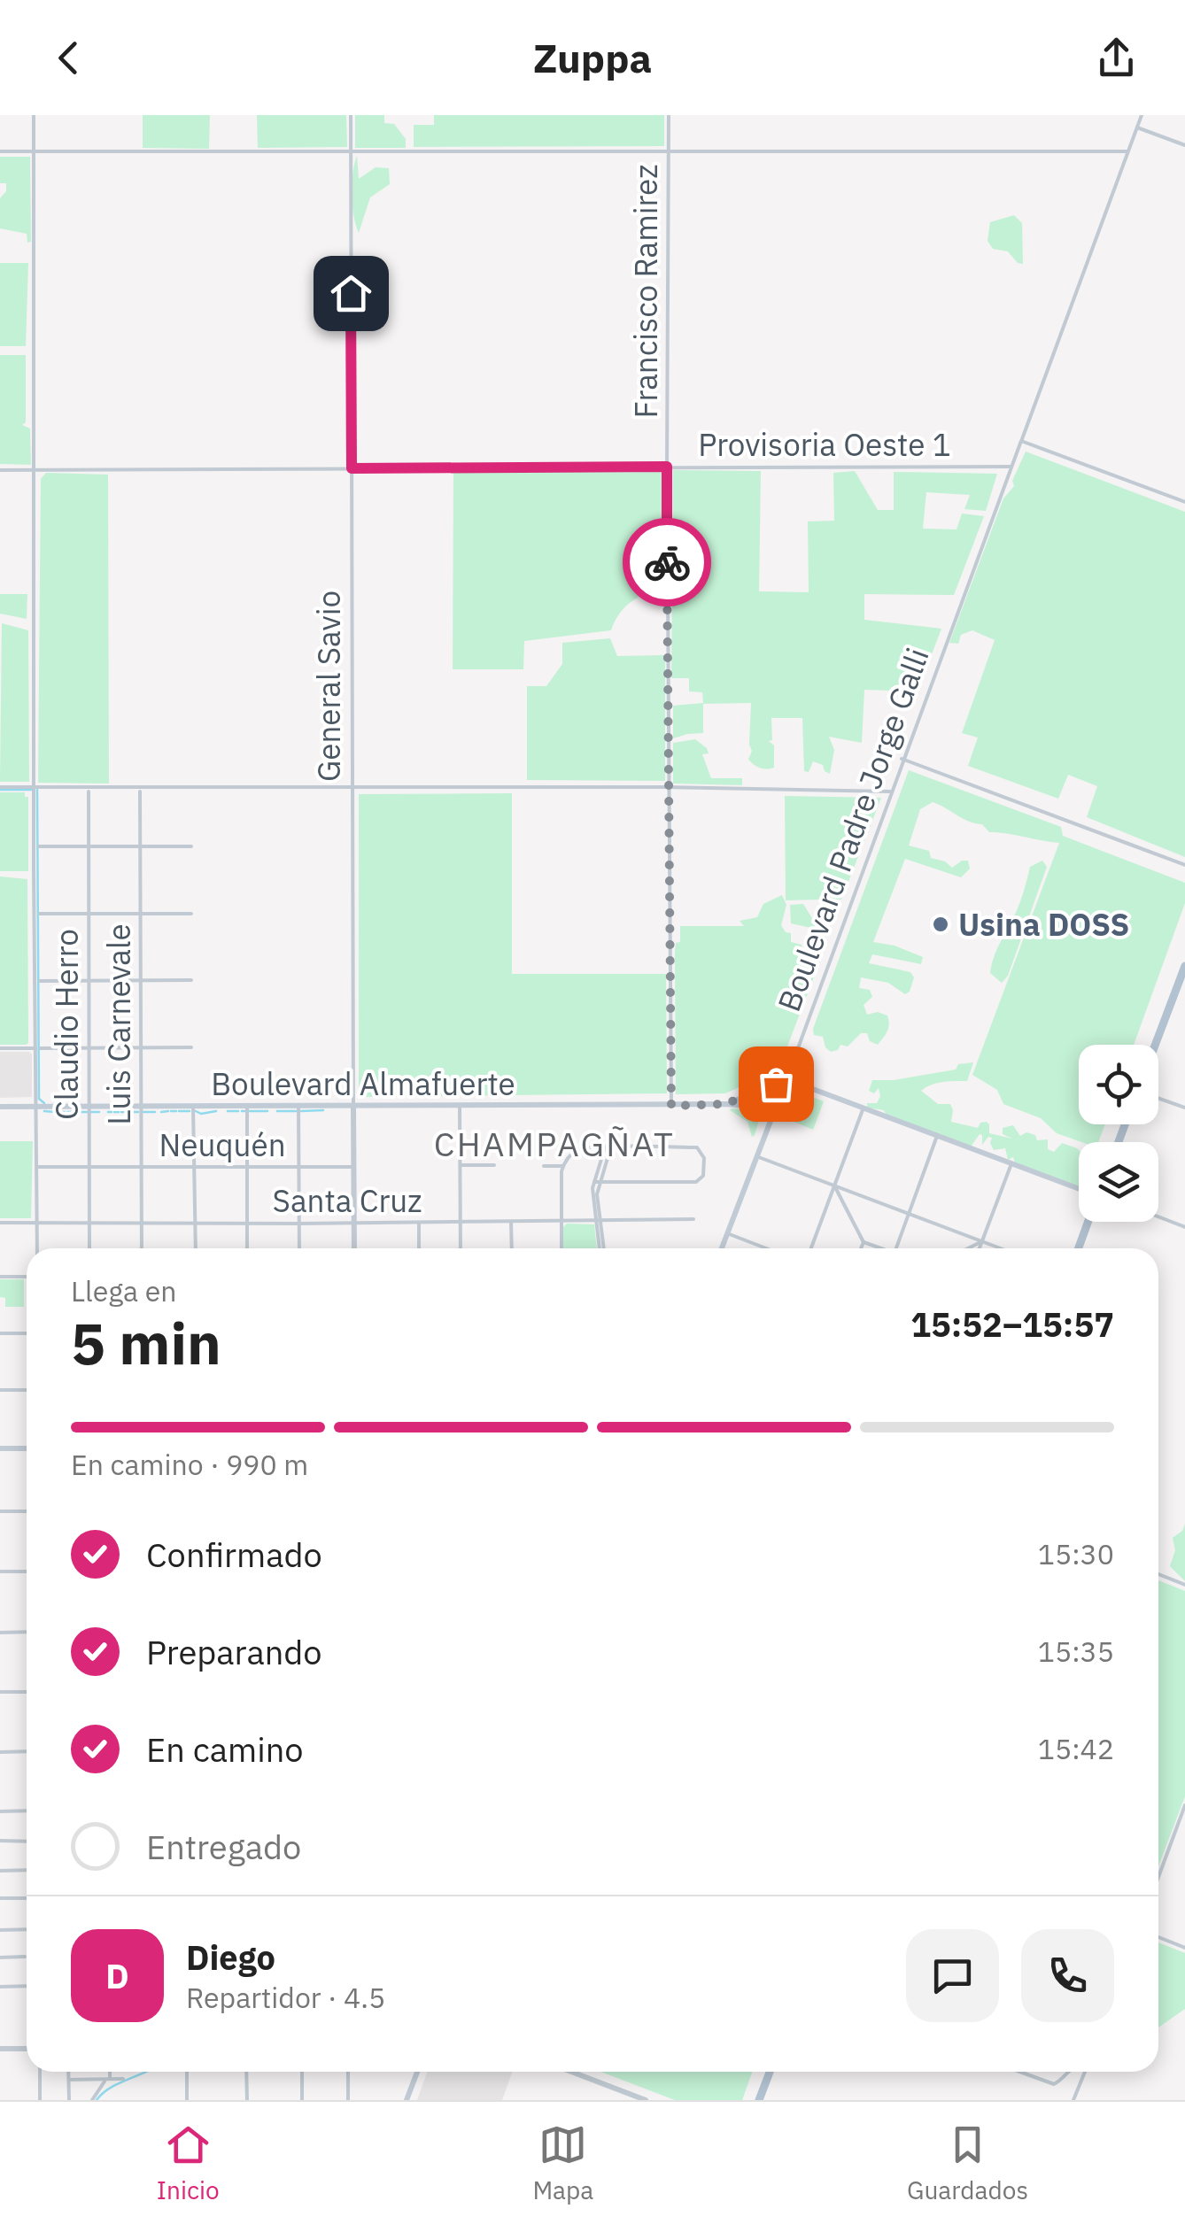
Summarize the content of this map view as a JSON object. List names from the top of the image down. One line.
{"streets":{"main road":["Boulevard Padre Jorge Galli","Boulevard Almafuerte"],"street":["Francisco Ramirez","Provisoria Oeste 1","General Savio","Claudio Herro","Luis Carnevale","Neuquén","Santa Cruz"]},"crossings":[["Francisco Ramirez","Provisoria Oeste 1"],["Francisco Ramirez","Boulevard Almafuerte"],["Provisoria Oeste 1","General Savio"],["Provisoria Oeste 1","Boulevard Padre Jorge Galli"],["General Savio","Boulevard Almafuerte"],["General Savio","Neuquén"],["General Savio","Santa Cruz"],["Boulevard Padre Jorge Galli","Boulevard Almafuerte"],["Claudio Herro","Boulevard Almafuerte"],["Claudio Herro","Neuquén"],["Claudio Herro","Santa Cruz"],["Luis Carnevale","Boulevard Almafuerte"],["Luis Carnevale","Neuquén"],["Luis Carnevale","Santa Cruz"]],"districts":["CHAMPAGÑAT"],"places":["Usina DOSS"],"page":{"header":"Zuppa","heading":["5 min","Llega en","15:52–15:57"],"panel":["Diego","Repartidor · 4.5"],"bar":"En camino · 990 m","list":[["Confirmado","15:30"],["Preparando","15:35"],["En camino","15:42"],"Entregado"],"round":"D","tabs":["Inicio","Mapa","Guardados"]}}
